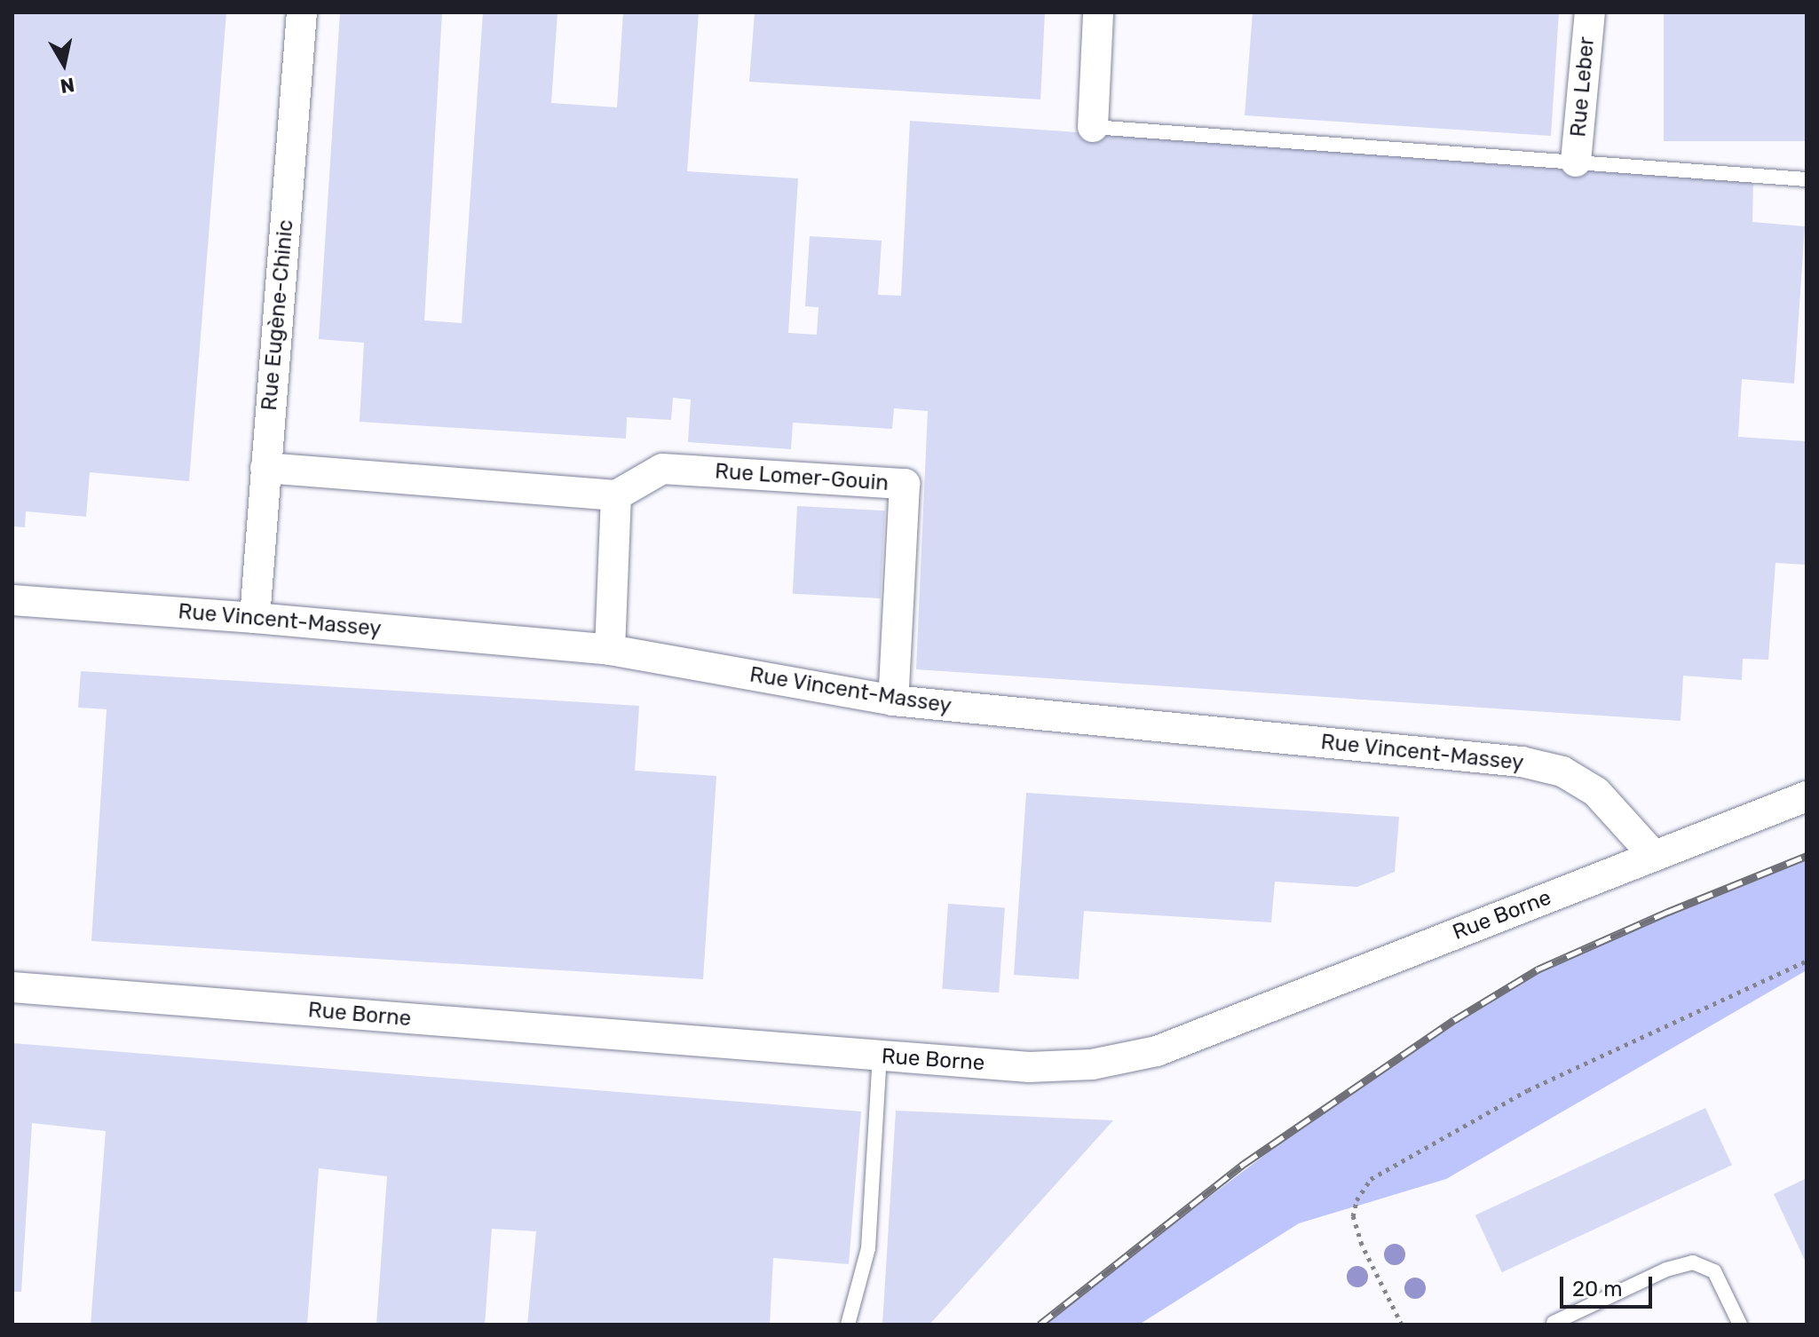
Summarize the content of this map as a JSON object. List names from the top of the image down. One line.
{"streets":{"street":["Rue Leber","Rue Eugène-Chinic","Rue Lomer-Gouin","Rue Vincent-Massey","Rue Borne"]},"crossings":[["Rue Eugène-Chinic","Rue Vincent-Massey"],["Rue Lomer-Gouin","Rue Vincent-Massey"],["Rue Vincent-Massey","Rue Borne"]],"scale_bar":"20 m","north":"bottom"}
